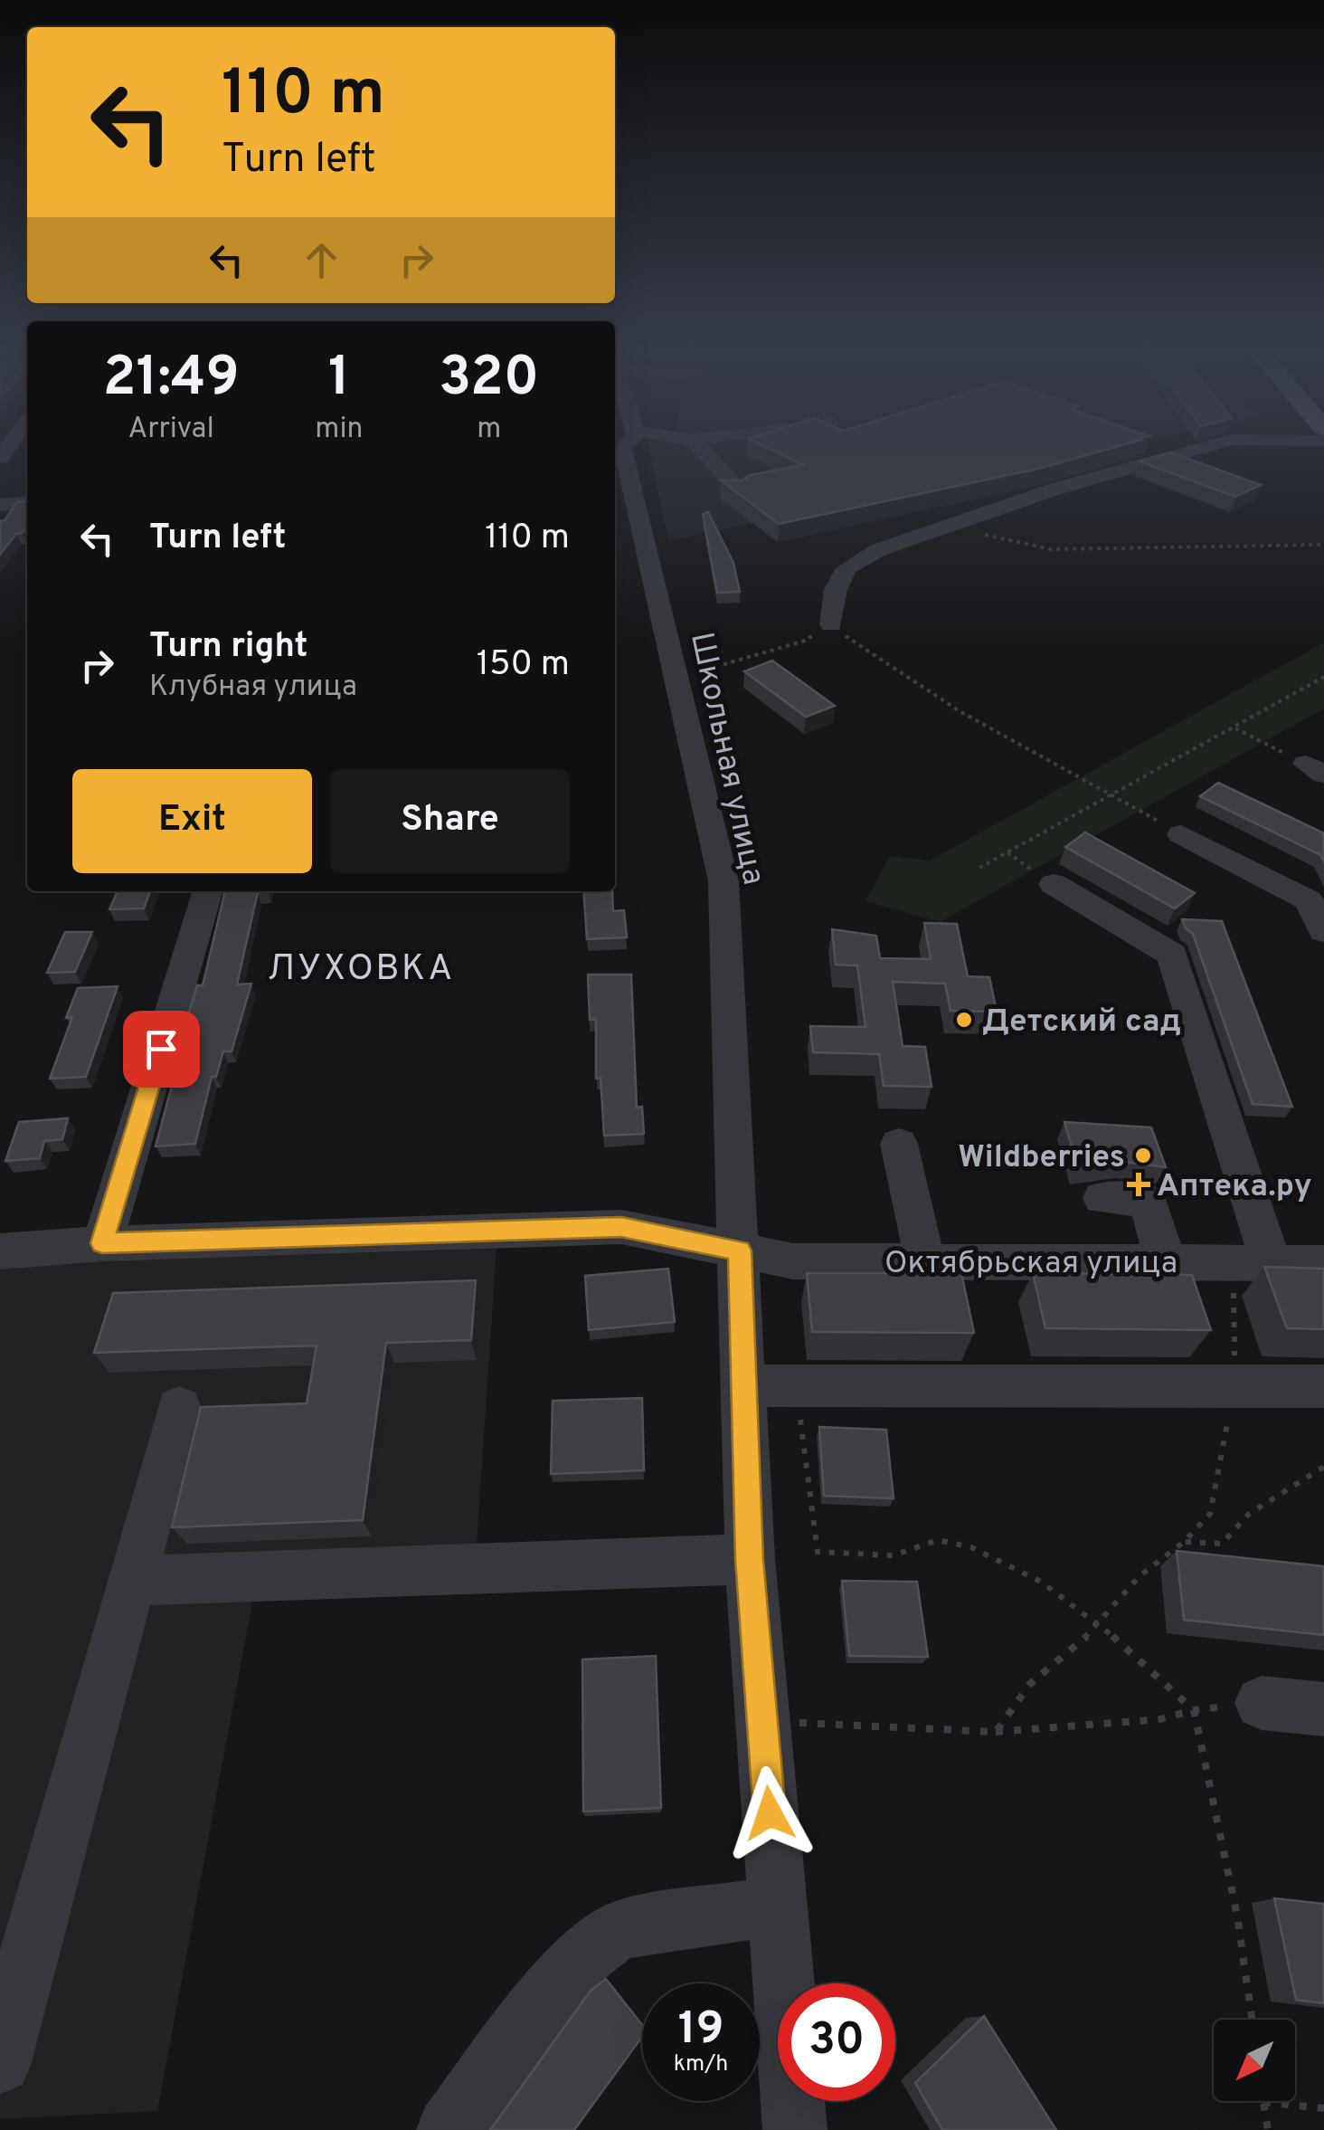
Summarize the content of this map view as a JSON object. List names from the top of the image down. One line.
{"streets":{"street":["Школьная улица","Октябрьская улица"]},"crossings":[["Школьная улица","Октябрьская улица"]],"districts":["ЛУХОВКА"],"places":{"other":["Детский сад","Wildberries"],"health":["Аптека.ру"]},"north":"bottom left","page":{"turn":["110 m","Turn left"],"eta":["21:49","Arrival","1","min","320","m"],"list":[{"name":"Turn left","value":"110 m"},{"name":"Turn right","note":"Клубная улица","value":"150 m"}],"buttons":["Exit","Share"],"speed":"19 km/h","limit":"30"}}
